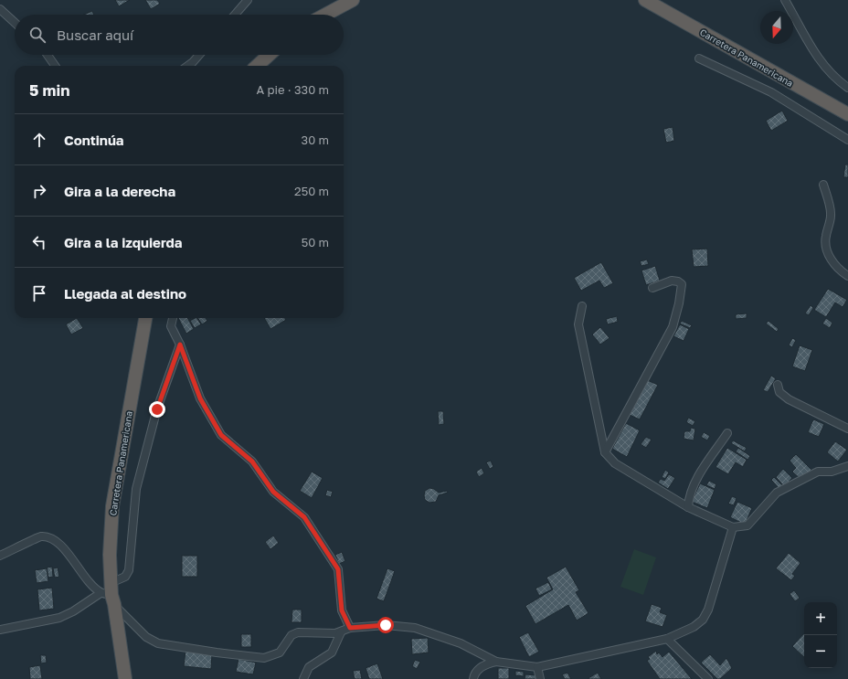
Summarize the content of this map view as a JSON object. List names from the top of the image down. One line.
{"streets":{"highway":["Carretera Panamericana"]},"north":"bottom","page":{"search":"Buscar aquí","heading":["5 min","A pie · 330 m"],"list":[["Continúa","30 m"],["Gira a la derecha","250 m"],["Gira a la izquierda","50 m"],"Llegada al destino"],"map_buttons":["+","−"]}}
